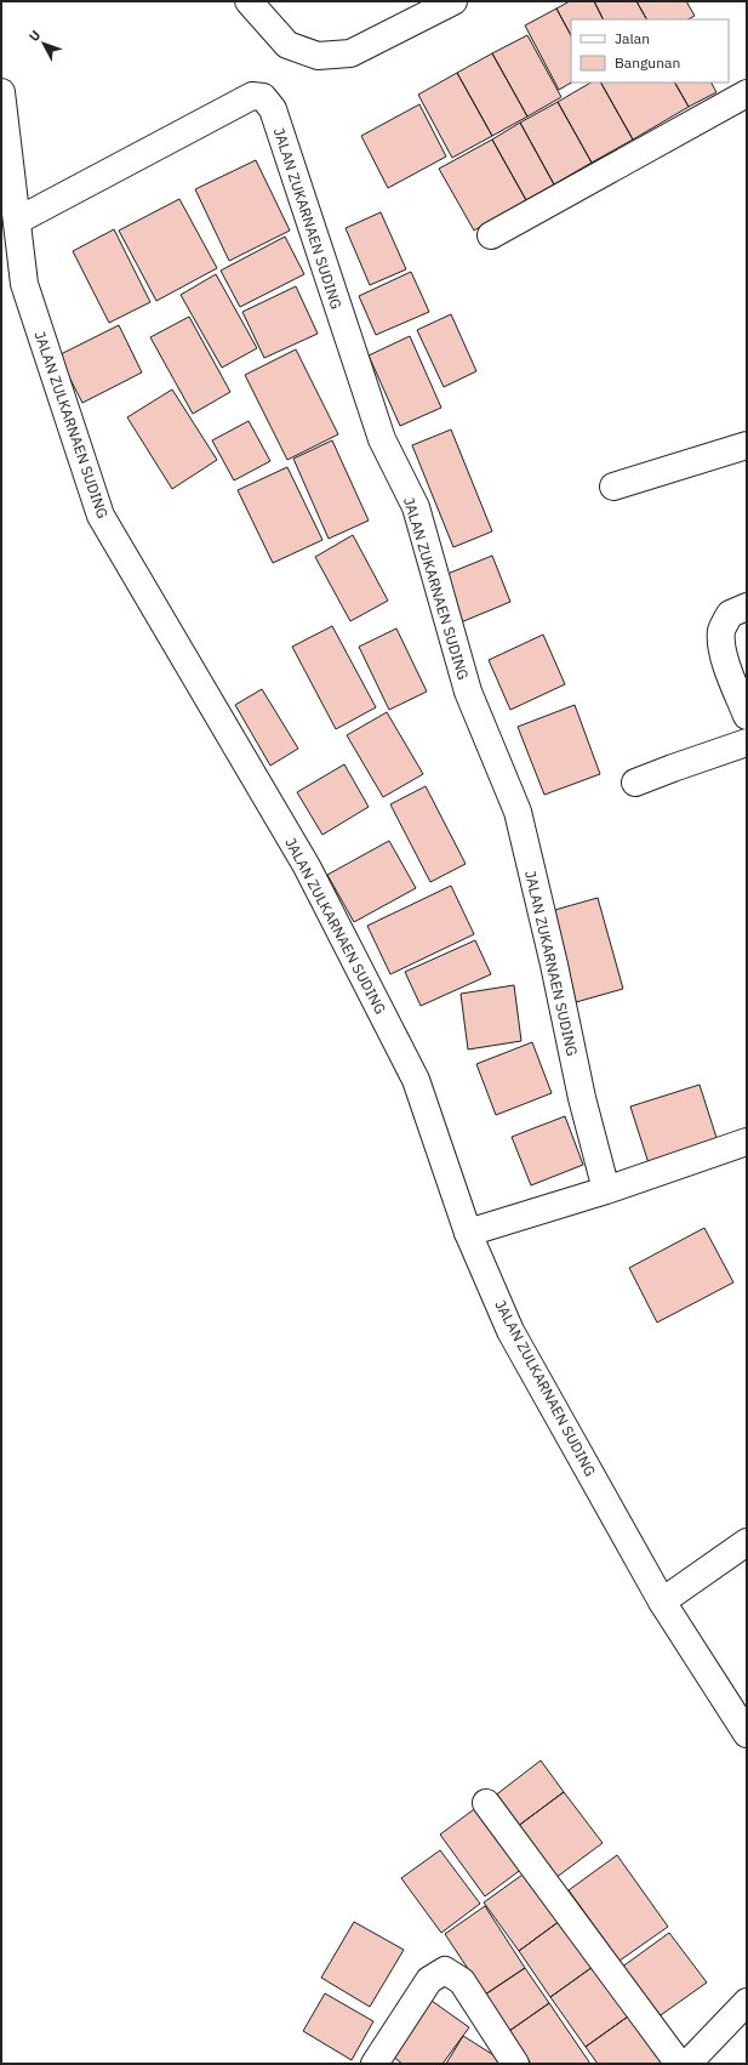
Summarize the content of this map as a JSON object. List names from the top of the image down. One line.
{"streets":{"street":["JALAN ZUKARNAEN SUDING","JALAN ZULKARNAEN SUDING"]},"crossings":[["JALAN ZUKARNAEN SUDING","JALAN ZULKARNAEN SUDING"]],"legend":["Jalan","Bangunan"],"north":"top left"}
